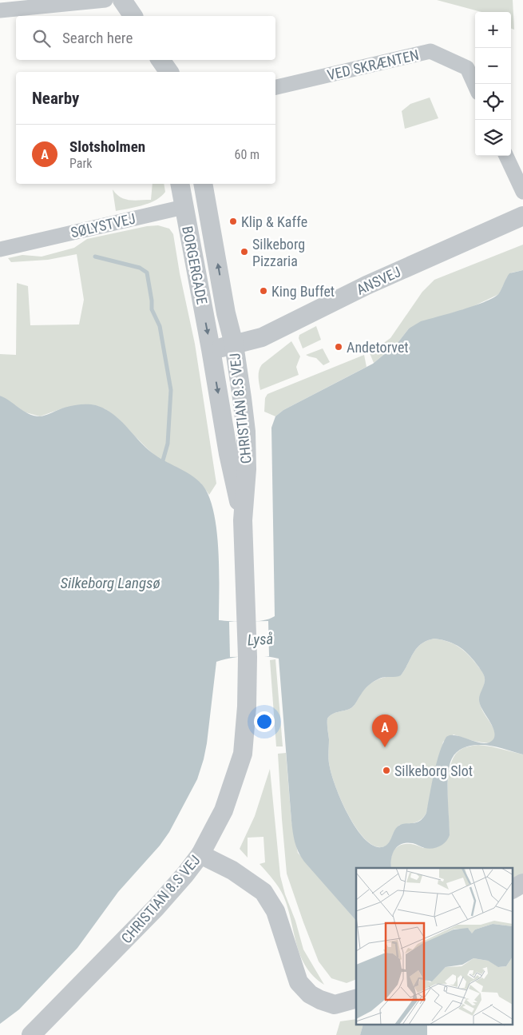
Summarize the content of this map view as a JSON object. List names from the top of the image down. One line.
{"streets":{"street":["VED SKRÆNTEN","SØLYSTVEJ","BORGERGADE","ANSVEJ","CHRISTIAN 8.S VEJ"]},"crossings":[["SØLYSTVEJ","BORGERGADE"],["BORGERGADE","ANSVEJ"],["BORGERGADE","CHRISTIAN 8.S VEJ"],["ANSVEJ","CHRISTIAN 8.S VEJ"]],"water":["Silkeborg Langsø","Lyså"],"places":["Klip & Kaffe","Silkeborg Pizzaria","King Buffet","Andetorvet","Silkeborg Slot"],"page":{"map_buttons":["+","−"],"search":"Search here","heading":"Nearby","list":[{"mark":"A","name":"Slotsholmen","note":"Park","value":"60 m"}],"pins":"A"}}
